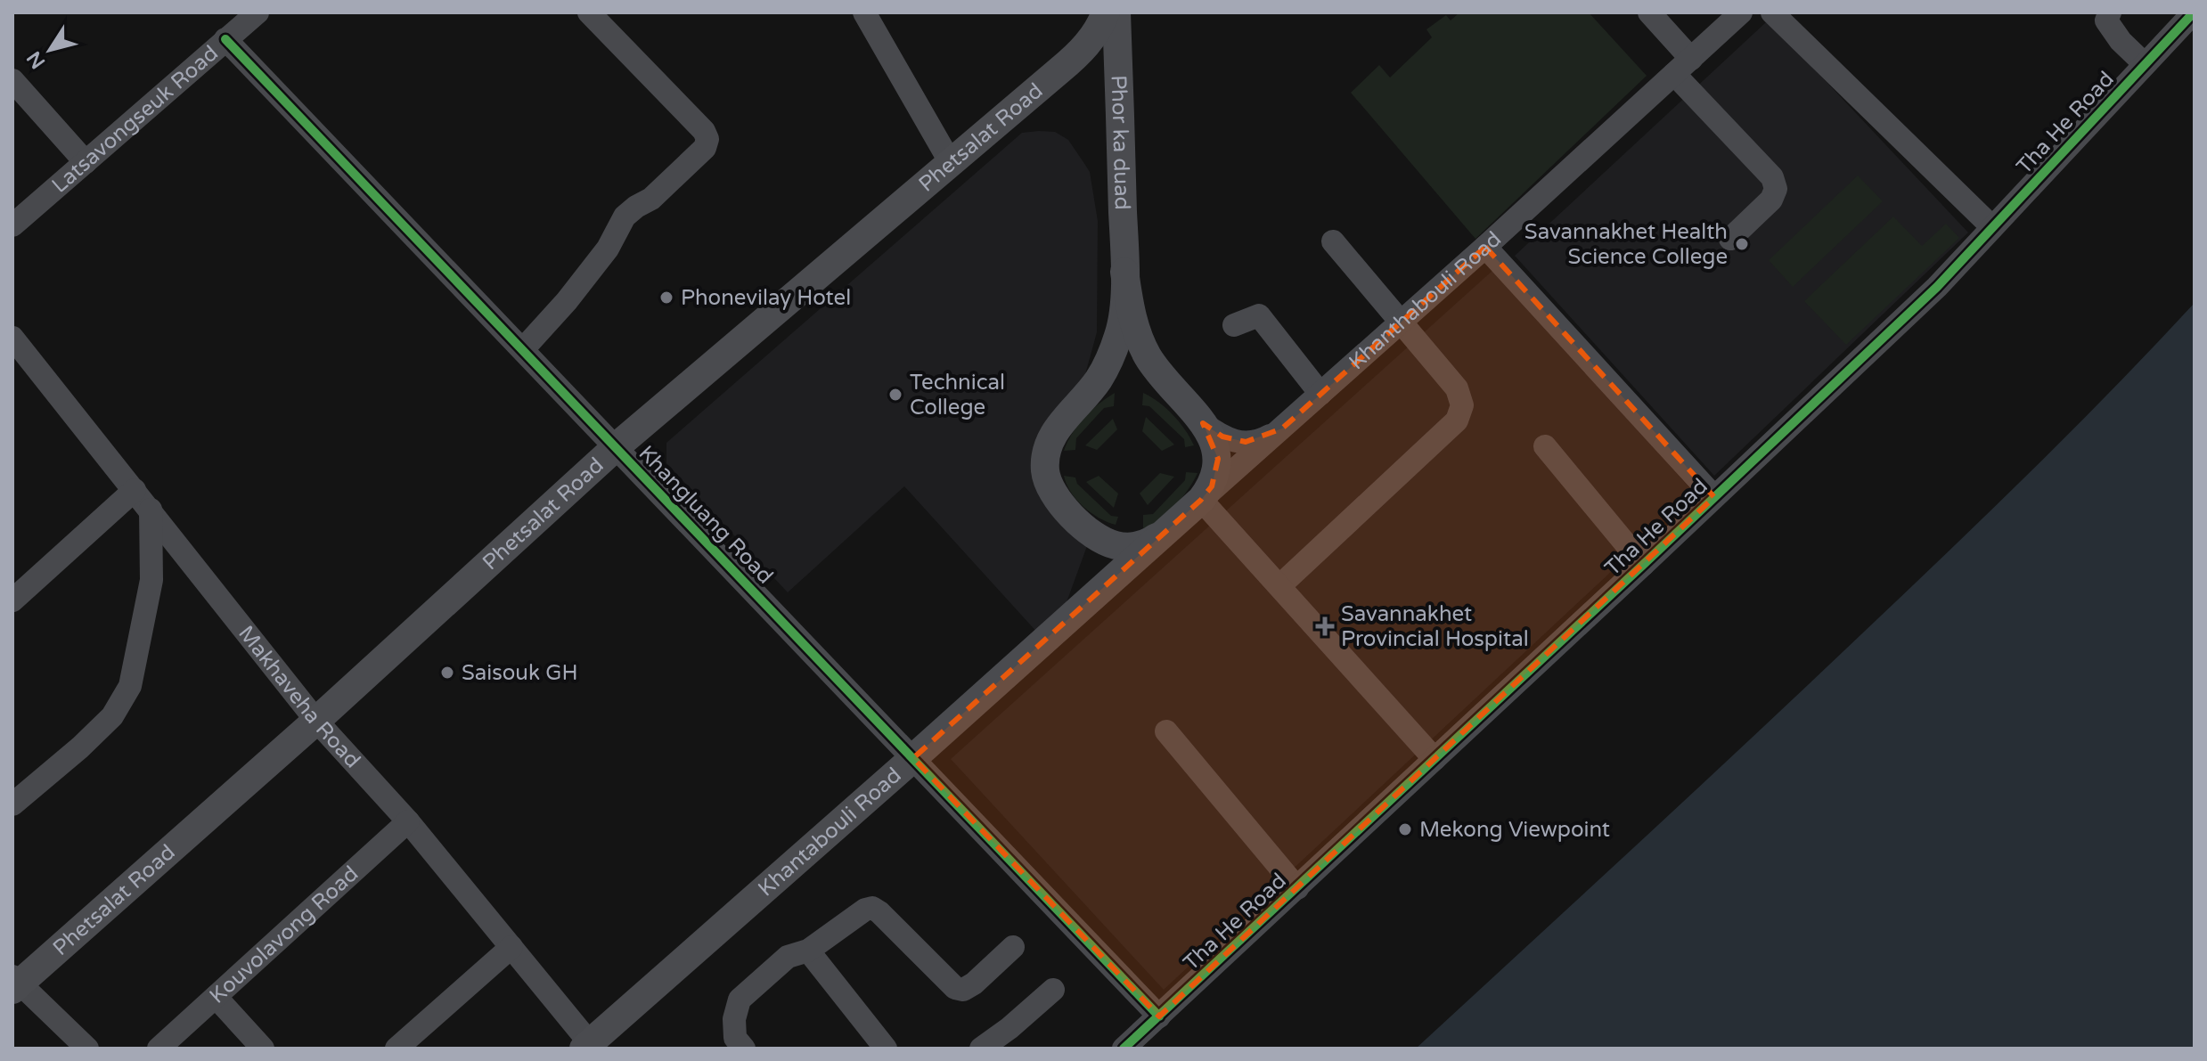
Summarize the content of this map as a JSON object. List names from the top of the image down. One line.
{"streets":{"main road":["Phetsalat Road","Phor ka duad","Khantabouli Road"],"street":["Latsavongseuk Road","Tha He Road","Khanthabouli Road","Khangluang Road","Makhaveha Road","Kouvolavong Road"]},"crossings":[["Latsavongseuk Road","Khangluang Road"],["Tha He Road","Khangluang Road"],["Phetsalat Road","Khangluang Road"],["Phetsalat Road","Makhaveha Road"],["Khanthabouli Road","Khantabouli Road"],["Khangluang Road","Khantabouli Road"],["Makhaveha Road","Khantabouli Road"],["Makhaveha Road","Kouvolavong Road"]],"places":{"other":["Savannakhet Health Science College","Phonevilay Hotel","Technical College","Saisouk GH","Mekong Viewpoint"],"health":["Savannakhet Provincial Hospital"]},"north":"bottom left"}
